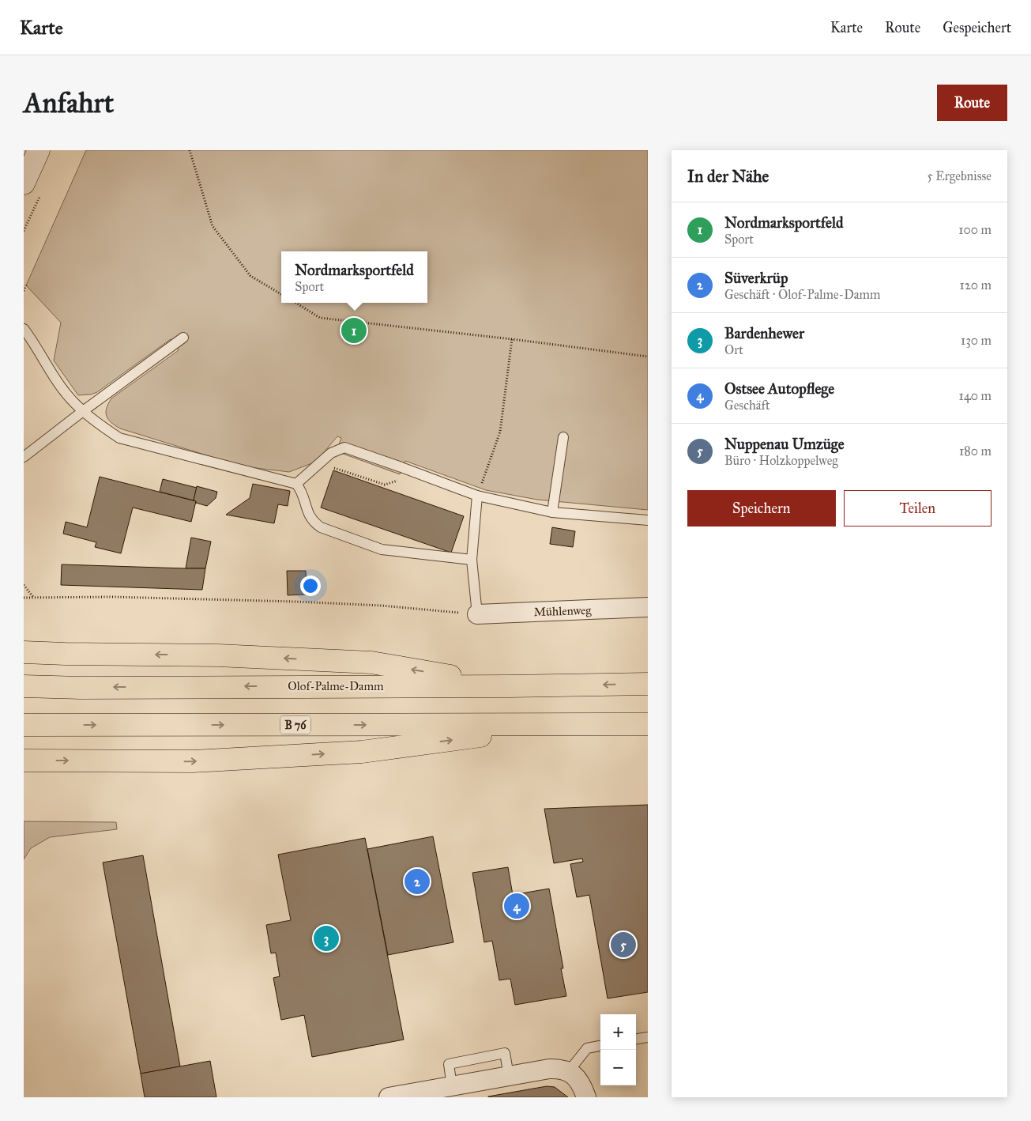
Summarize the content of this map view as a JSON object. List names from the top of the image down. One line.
{"streets":{"highway":["Olof-Palme-Damm","B 76"],"street":["Mühlenweg"]},"page":{"header":"Karte","nav":["Karte","Route","Gespeichert"],"buttons":["Route",["Speichern","Teilen"]],"title":"Anfahrt","heading":["In der Nähe","5 Ergebnisse"],"list":[{"mark":"1","name":"Nordmarksportfeld","note":"Sport","value":"100 m"},{"mark":"2","name":"Süverkrüp","note":"Geschäft · Olof-Palme-Damm","value":"120 m"},{"mark":"3","name":"Bardenhewer","note":"Ort","value":"130 m"},{"mark":"4","name":"Ostsee Autopflege","note":"Geschäft","value":"140 m"},{"mark":"5","name":"Nuppenau Umzüge","note":"Büro · Holzkoppelweg","value":"180 m"}],"popup":["Nordmarksportfeld","Sport"],"pins":["1","2","4","3","5"],"map_buttons":["+","−"]}}
